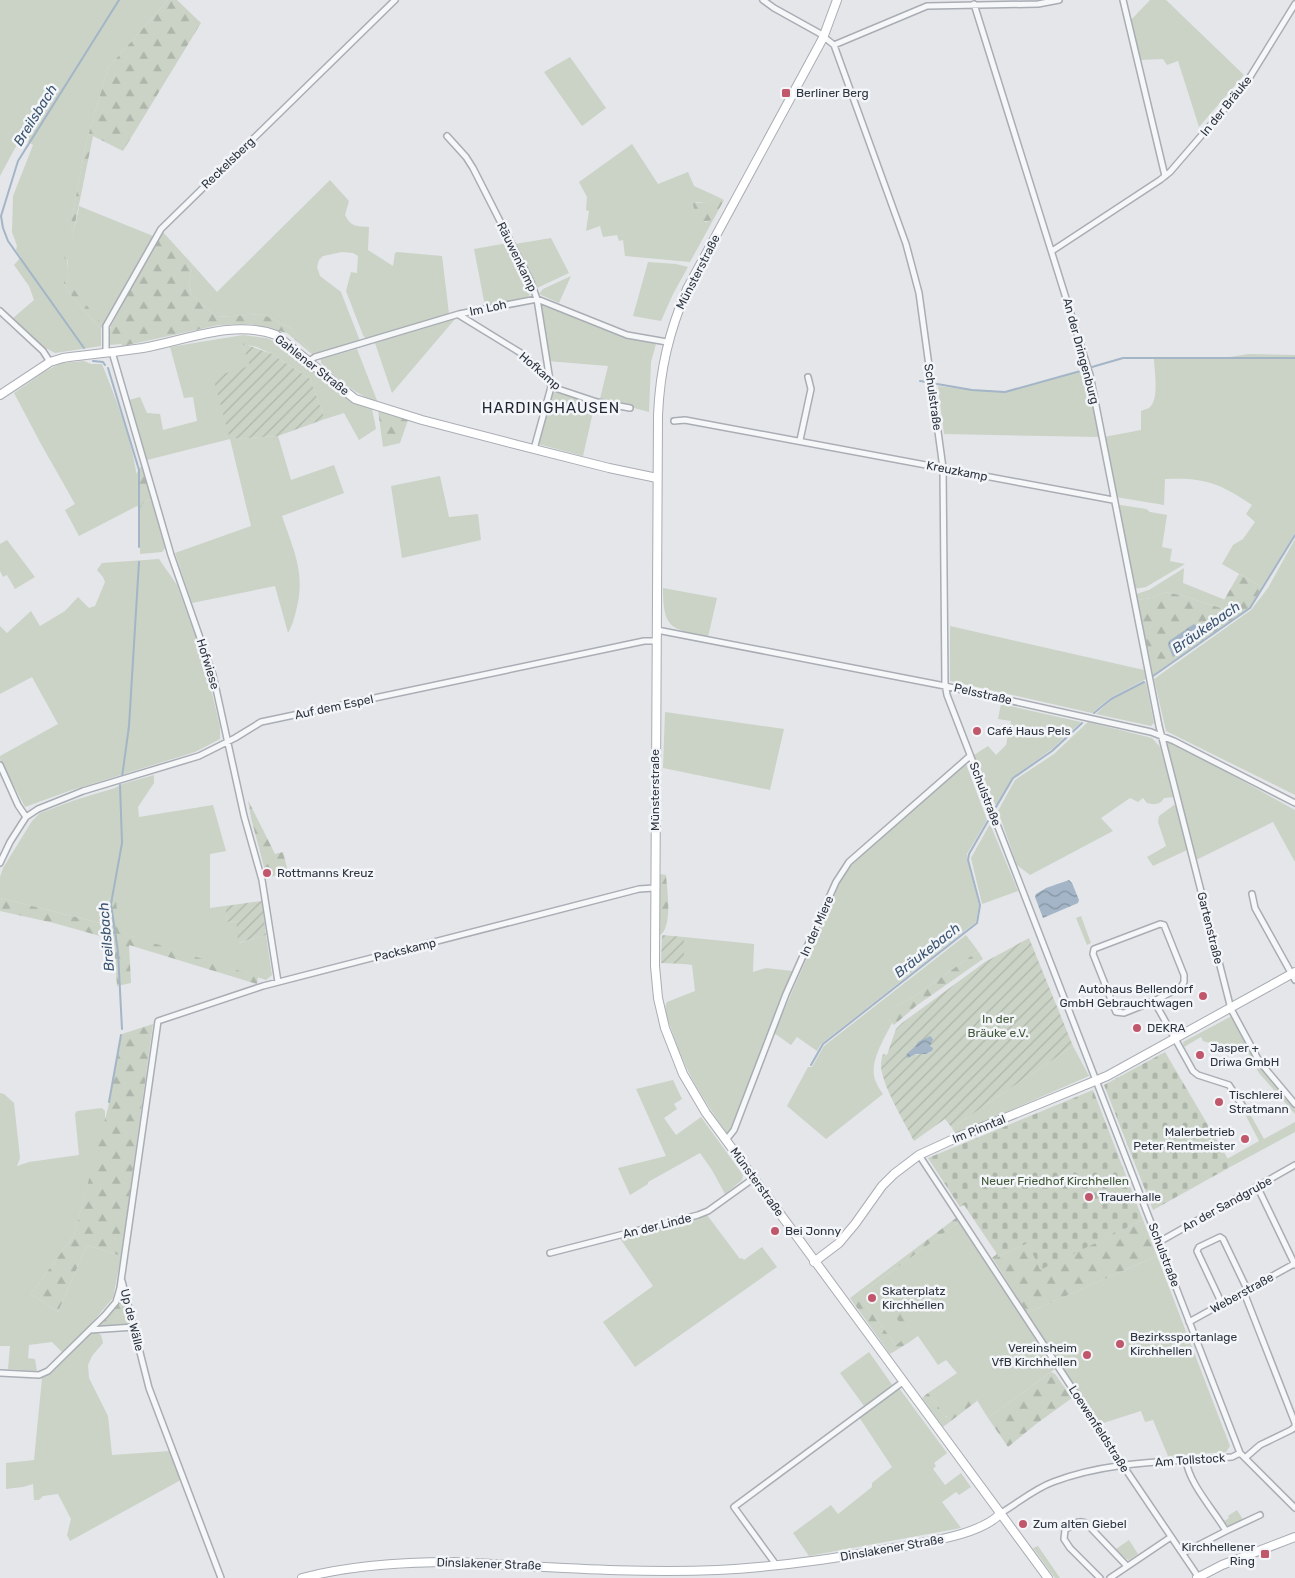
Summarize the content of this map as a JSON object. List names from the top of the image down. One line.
{"streets":{"main road":["Münsterstraße","Gahlener Straße","Im Pinntal","Dinslakener Straße"],"street":["In der Bräuke","Reckelsberg","Räuwenkamp","Im Loh","An der Dringenburg","Hofkamp","Schulstraße","Kreuzkamp","Hofwiese","Pelsstraße","Auf dem Espel","In der Miere","Gartenstraße","Packskamp","An der Sandgrube","An der Linde","Weberstraße","Up de Wälle","Loewenfeldstraße","Am Tollstock"]},"crossings":[["In der Bräuke","An der Dringenburg"],["Reckelsberg","Gahlener Straße"],["Reckelsberg","Hofwiese"],["Räuwenkamp","Im Loh"],["Räuwenkamp","Gahlener Straße"],["Räuwenkamp","Hofkamp"],["Münsterstraße","Gahlener Straße"],["Münsterstraße","Pelsstraße"],["Münsterstraße","Auf dem Espel"],["Münsterstraße","In der Miere"],["Münsterstraße","Packskamp"],["Münsterstraße","Im Pinntal"],["Münsterstraße","An der Linde"],["Münsterstraße","Am Tollstock"],["Münsterstraße","Dinslakener Straße"],["Im Loh","Gahlener Straße"],["Im Loh","Hofkamp"],["An der Dringenburg","Kreuzkamp"],["An der Dringenburg","Pelsstraße"],["An der Dringenburg","Gartenstraße"],["Gahlener Straße","Hofwiese"],["Schulstraße","Kreuzkamp"],["Schulstraße","Pelsstraße"],["Schulstraße","In der Miere"],["Schulstraße","Im Pinntal"],["Schulstraße","An der Sandgrube"],["Schulstraße","Weberstraße"],["Schulstraße","Am Tollstock"],["Hofwiese","Auf dem Espel"],["Hofwiese","Packskamp"],["Pelsstraße","Gartenstraße"],["Gartenstraße","Im Pinntal"],["Packskamp","Up de Wälle"],["Im Pinntal","Loewenfeldstraße"],["Loewenfeldstraße","Am Tollstock"],["Am Tollstock","Dinslakener Straße"]],"districts":["HARDINGHAUSEN"],"water":["Breilsbach","Bräukebach"],"parks":["In der Bräuke e.V.","Neuer Friedhof Kirchhellen"],"places":{"transit":["Berliner Berg","Kirchhellener Ring"],"other":["Café Haus Pels","Rottmanns Kreuz","Autohaus Bellendorf GmbH Gebrauchtwagen","DEKRA","Jasper + Driwa GmbH","Tischlerei Stratmann","Malerbetrieb Peter Rentmeister","Trauerhalle","Bei Jonny","Skaterplatz Kirchhellen","Bezirkssportanlage Kirchhellen","Vereinsheim VfB Kirchhellen","Zum alten Giebel"]}}
